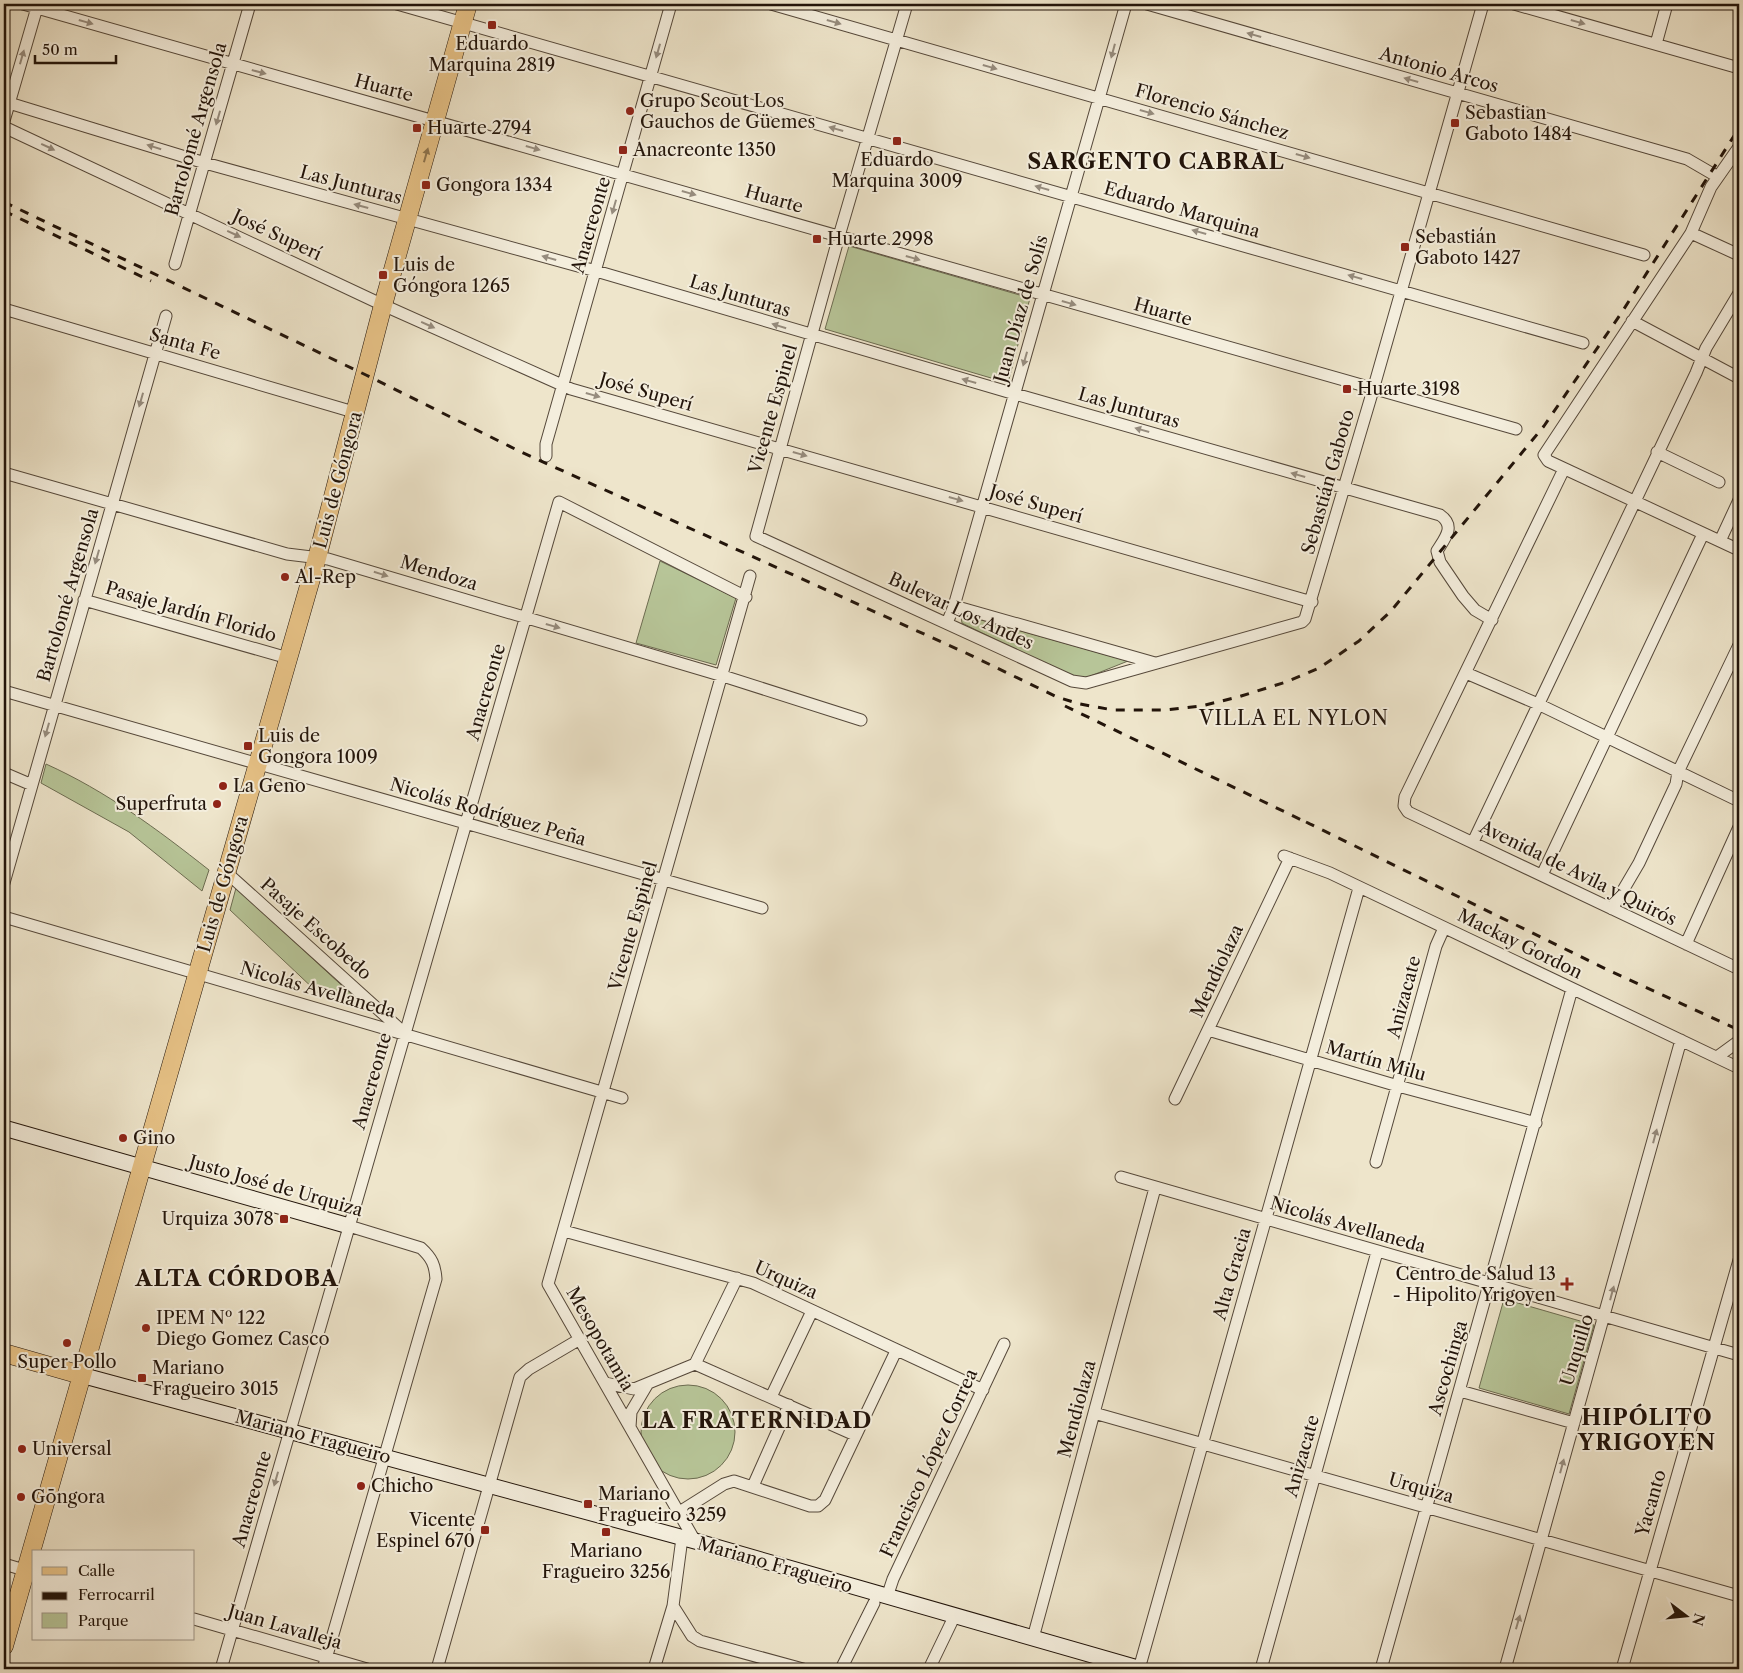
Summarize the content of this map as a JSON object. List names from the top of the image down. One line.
{"streets":{"main road":["Luis de Góngora","Justo José de Urquiza","Mariano Fragueiro"],"street":["Antonio Arcos","Huarte","Florencio Sánchez","Bartolomé Argensola","Las Junturas","Eduardo Marquina","Anacreonte","José Superí","Juan Díaz de Solís","Santa Fe","Vicente Espinel","Sebastián Gaboto","Mendoza","Bulevar Los Andes","Pasaje Jardín Florido","Nicolás Rodríguez Peña","Avenida de Avila y Quirós","Pasaje Escobedo","Mackay Gordon","Mendiolaza","Nicolás Avellaneda","Anizacate","Martín Milu","Alta Gracia","Urquiza","Mesopotamia","Unquillo","Ascochinga","Francisco López Correa","Yacanto","Juan Lavalleja"]},"crossings":[["Antonio Arcos","Sebastián Gaboto"],["Huarte","Bartolomé Argensola"],["Huarte","Anacreonte"],["Huarte","Juan Díaz de Solís"],["Huarte","Vicente Espinel"],["Huarte","Luis de Góngora"],["Huarte","Sebastián Gaboto"],["Florencio Sánchez","Juan Díaz de Solís"],["Florencio Sánchez","Vicente Espinel"],["Florencio Sánchez","Sebastián Gaboto"],["Bartolomé Argensola","Las Junturas"],["Bartolomé Argensola","José Superí"],["Bartolomé Argensola","Santa Fe"],["Bartolomé Argensola","Mendoza"],["Bartolomé Argensola","Pasaje Jardín Florido"],["Bartolomé Argensola","Nicolás Rodríguez Peña"],["Las Junturas","Anacreonte"],["Las Junturas","Juan Díaz de Solís"],["Las Junturas","Vicente Espinel"],["Las Junturas","Luis de Góngora"],["Las Junturas","Sebastián Gaboto"],["Eduardo Marquina","Anacreonte"],["Eduardo Marquina","Juan Díaz de Solís"],["Eduardo Marquina","Vicente Espinel"],["Eduardo Marquina","Luis de Góngora"],["Eduardo Marquina","Sebastián Gaboto"],["Anacreonte","José Superí"],["Anacreonte","Vicente Espinel"],["Anacreonte","Mendoza"],["Anacreonte","Nicolás Rodríguez Peña"],["Anacreonte","Pasaje Escobedo"],["Anacreonte","Nicolás Avellaneda"],["Anacreonte","Justo José de Urquiza"],["Anacreonte","Mariano Fragueiro"],["Anacreonte","Juan Lavalleja"],["José Superí","Juan Díaz de Solís"],["José Superí","Vicente Espinel"],["José Superí","Luis de Góngora"],["José Superí","Sebastián Gaboto"],["Juan Díaz de Solís","Bulevar Los Andes"],["Santa Fe","Luis de Góngora"],["Vicente Espinel","Mendoza"],["Vicente Espinel","Bulevar Los Andes"],["Vicente Espinel","Nicolás Rodríguez Peña"],["Vicente Espinel","Nicolás Avellaneda"],["Vicente Espinel","Urquiza"],["Vicente Espinel","Mesopotamia"],["Luis de Góngora","Mendoza"],["Luis de Góngora","Pasaje Jardín Florido"],["Luis de Góngora","Nicolás Rodríguez Peña"],["Luis de Góngora","Pasaje Escobedo"],["Luis de Góngora","Nicolás Avellaneda"],["Luis de Góngora","Justo José de Urquiza"],["Luis de Góngora","Mariano Fragueiro"],["Sebastián Gaboto","Bulevar Los Andes"],["Pasaje Escobedo","Nicolás Avellaneda"],["Mackay Gordon","Mendiolaza"],["Mackay Gordon","Anizacate"],["Mackay Gordon","Alta Gracia"],["Mackay Gordon","Unquillo"],["Mackay Gordon","Ascochinga"],["Mendiolaza","Nicolás Avellaneda"],["Mendiolaza","Martín Milu"],["Mendiolaza","Urquiza"],["Mendiolaza","Mariano Fragueiro"],["Nicolás Avellaneda","Anizacate"],["Nicolás Avellaneda","Alta Gracia"],["Nicolás Avellaneda","Unquillo"],["Nicolás Avellaneda","Ascochinga"],["Nicolás Avellaneda","Yacanto"],["Anizacate","Martín Milu"],["Anizacate","Urquiza"],["Martín Milu","Alta Gracia"],["Martín Milu","Ascochinga"],["Justo José de Urquiza","Mariano Fragueiro"],["Alta Gracia","Urquiza"],["Alta Gracia","Mariano Fragueiro"],["Urquiza","Unquillo"],["Urquiza","Ascochinga"],["Urquiza","Francisco López Correa"],["Urquiza","Yacanto"],["Mesopotamia","Mariano Fragueiro"],["Mariano Fragueiro","Francisco López Correa"]],"one_way":["Antonio Arcos","Huarte","Florencio Sánchez","Bartolomé Argensola","Las Junturas","Eduardo Marquina","José Superí","Mendoza","Unquillo"],"districts":["SARGENTO CABRAL","VILLA EL NYLON","ALTA CÓRDOBA","HIPÓLITO YRIGOYEN","LA FRATERNIDAD"],"places":{"transit":["Eduardo Marquina 2819","Sebastian Gaboto 1484","Huarte 2794","Eduardo Marquina 3009","Anacreonte 1350","Gongora 1334","Huarte 2998","Sebastián Gaboto 1427","Luis de Góngora 1265","Huarte 3198","Luis de Gongora 1009","Urquiza 3078","Mariano Fragueiro 3015","Mariano Fragueiro 3259","Vicente Espinel 670","Mariano Fragueiro 3256"],"other":["Grupo Scout Los Gauchos de Güemes","Al-Rep","La Geno","Superfruta","Gino","IPEM Nº 122 Diego Gomez Casco","Super Pollo","Universal","Chicho","Gōngora"],"health":["Centro de Salud 13 - Hipolito Yrigoyen"]},"legend":["Calle","Ferrocarril","Parque"],"scale_bar":"50 m","north":"right"}
